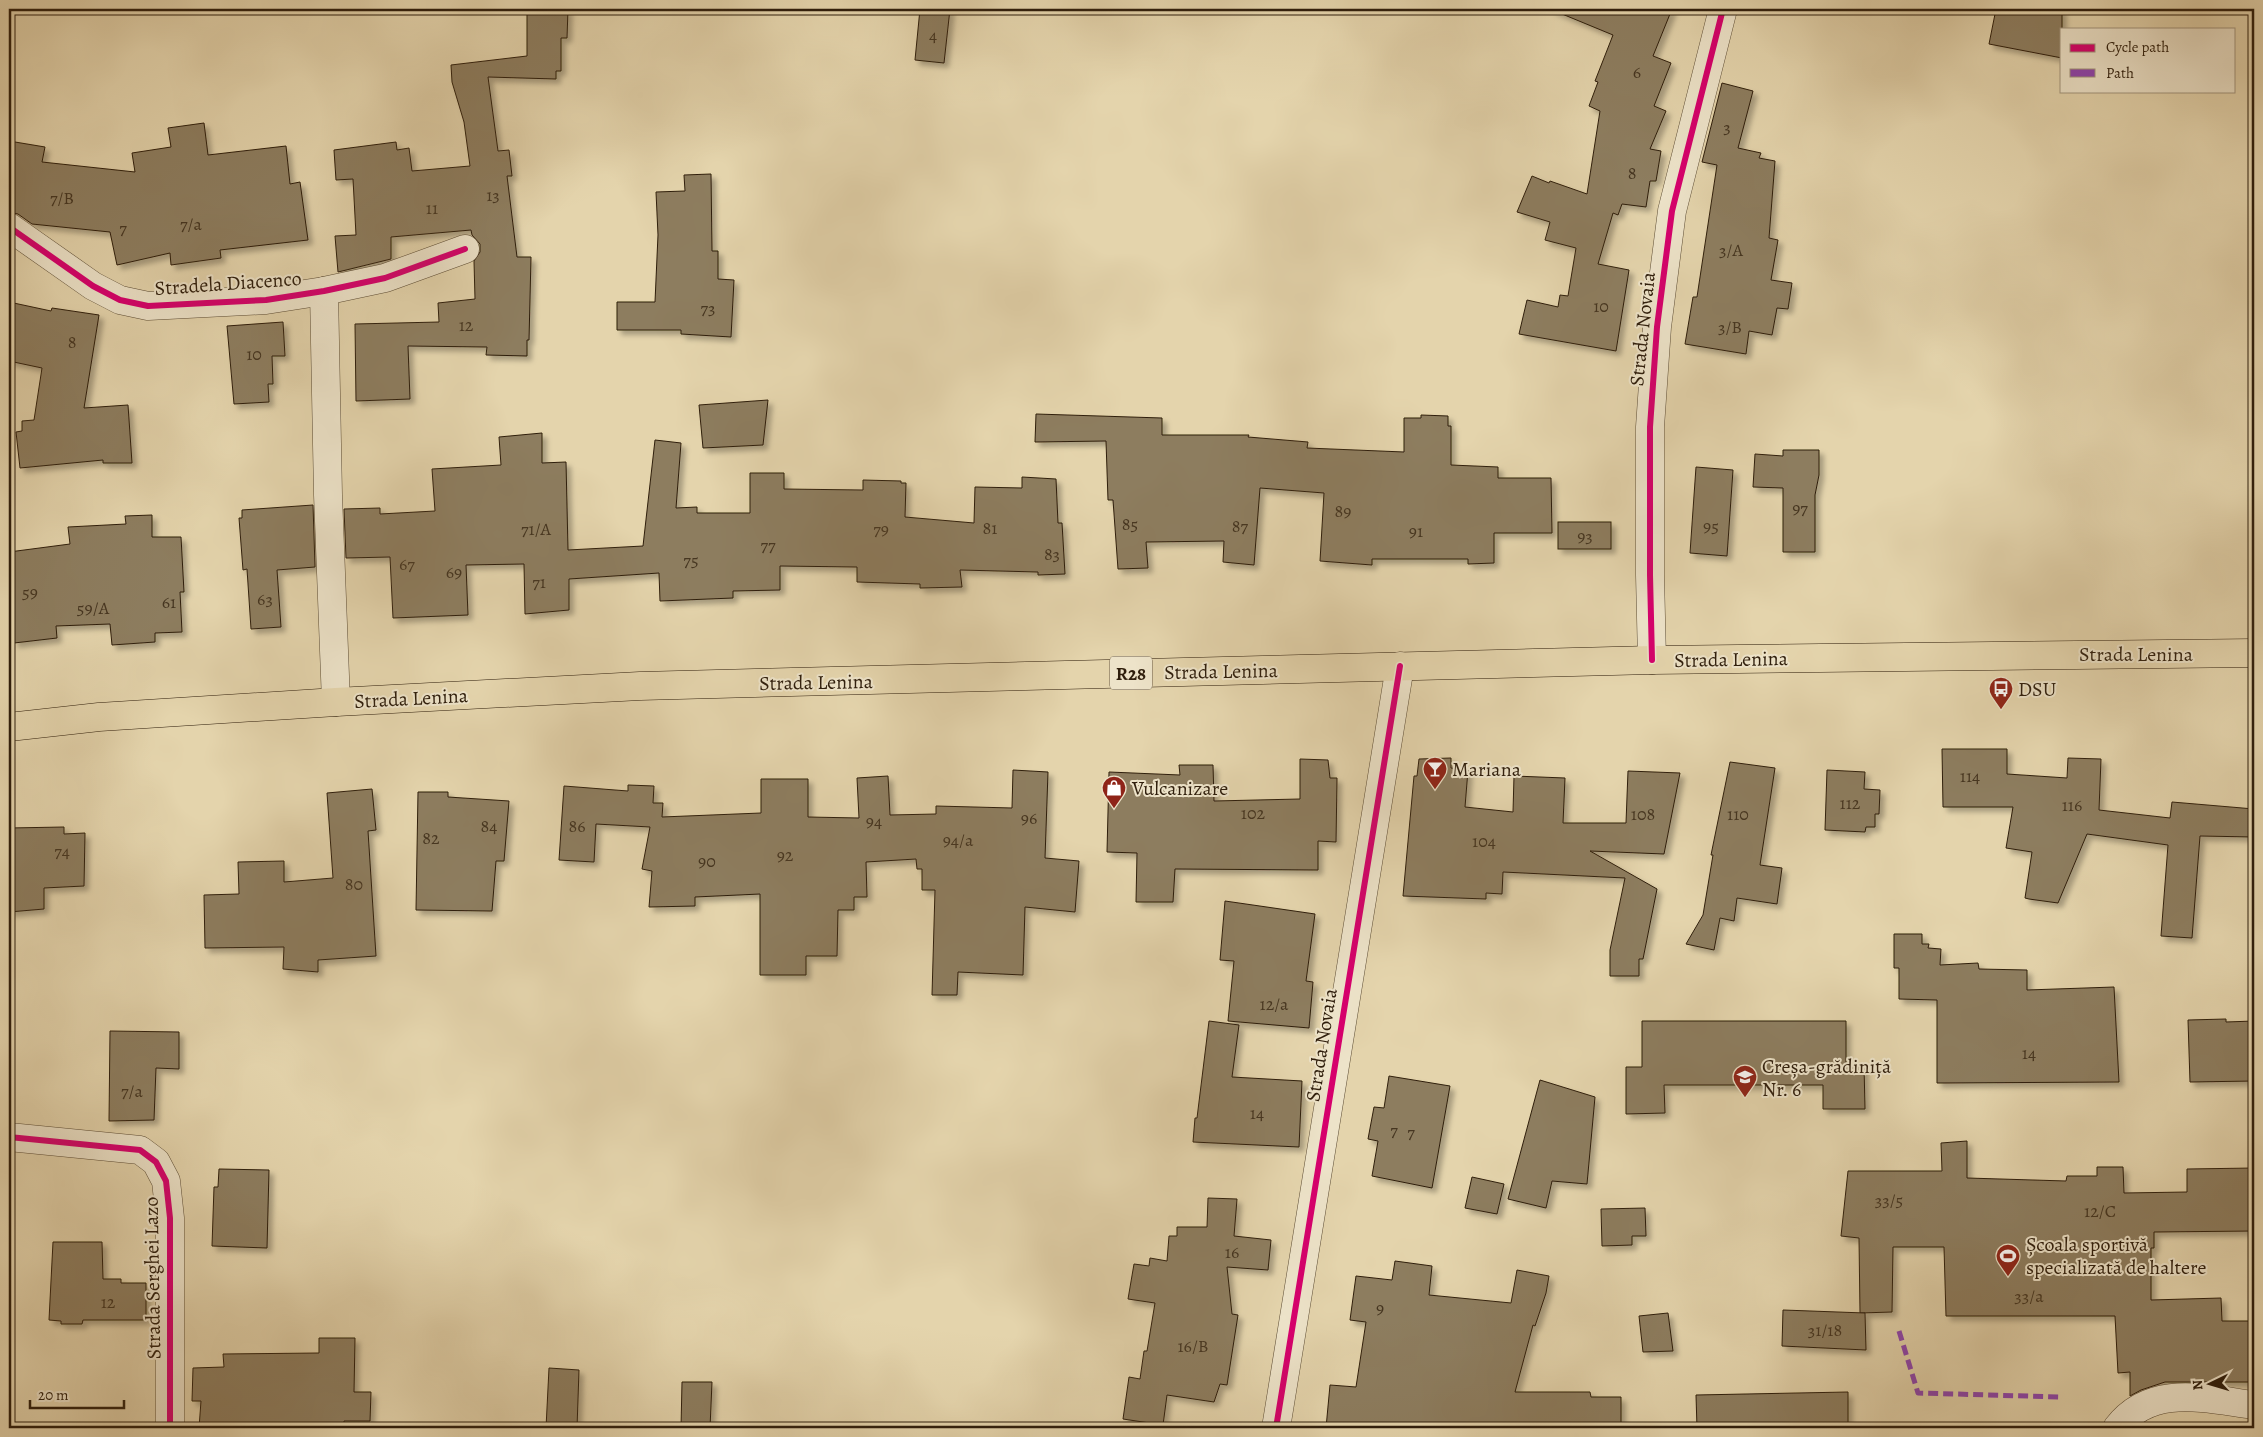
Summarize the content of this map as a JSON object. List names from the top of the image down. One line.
{"streets":{"main road":["Strada Lenina","R28"],"street":["Stradela Diacenco","Strada Novaia","Strada Serghei Lazo"]},"crossings":[["Stradela Diacenco","Strada Lenina"],["Strada Novaia","Strada Lenina"]],"places":{"bus stop":["DSU"],"bar":["Mariana"],"shop":["Vulcanizare"],"school or university":["Creșa-grădiniță Nr. 6"],"sports":["Școala sportivă specializată de haltere"]},"house_numbers":["4","6","3","8","13","7/B","11","7/a","7","3/A","10","73","12","3/B","8","10","97","89","85","87","95","81","71/A","79","91","93","77","83","75","67","69","71","59","63","61","59/A","114","112","116","102","108","110","96","94","84","86","82","94/a","104","74","92","90","80","12/a","14","7/a","14","7","7","33/5","12/C","16","33/a","12","9","31/18","16/B"],"legend":["Cycle path","Path"],"scale_bar":"20 m","north":"left"}
